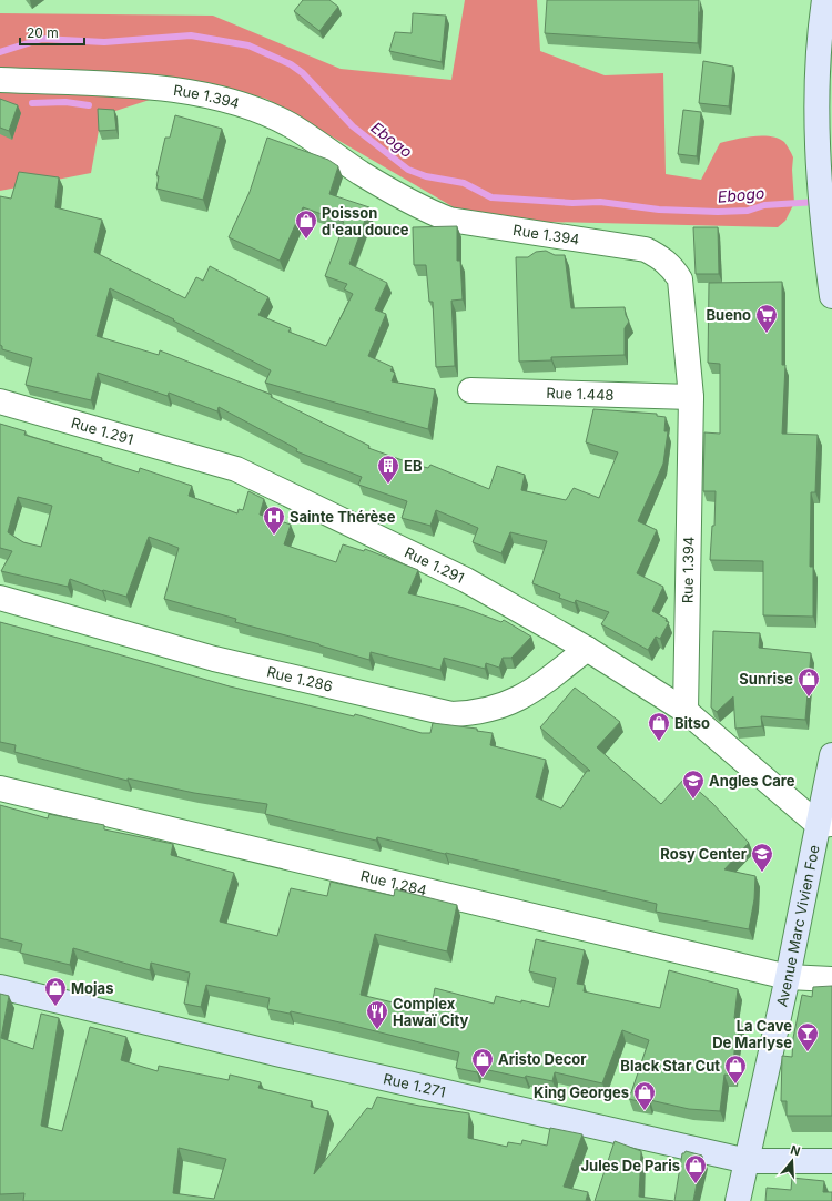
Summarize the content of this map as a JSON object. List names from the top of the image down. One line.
{"streets":{"street":["Rue 1.394","Rue 1.448","Rue 1.291","Rue 1.286","Rue 1.284","Avenue Marc Vivien Foe","Rue 1.271"]},"crossings":[["Rue 1.394","Rue 1.448"],["Rue 1.394","Rue 1.291"],["Rue 1.291","Rue 1.286"],["Rue 1.291","Avenue Marc Vivien Foe"],["Rue 1.284","Avenue Marc Vivien Foe"],["Avenue Marc Vivien Foe","Rue 1.271"]],"water":["Ebogo"],"places":{"shop":["Poisson d'eau douce","Sunrise","Bitso","Mojas","Aristo Decor","Black Star Cut","King Georges","Jules De Paris"],"supermarket":["Bueno"],"building":["EB"],"hospital":["Sainte Thérèse"],"school or university":["Angles Care","Rosy Center"],"restaurant":["Complex Hawaï City"],"bar":["La Cave De Marlyse"]},"scale_bar":"20 m","north":"top"}
